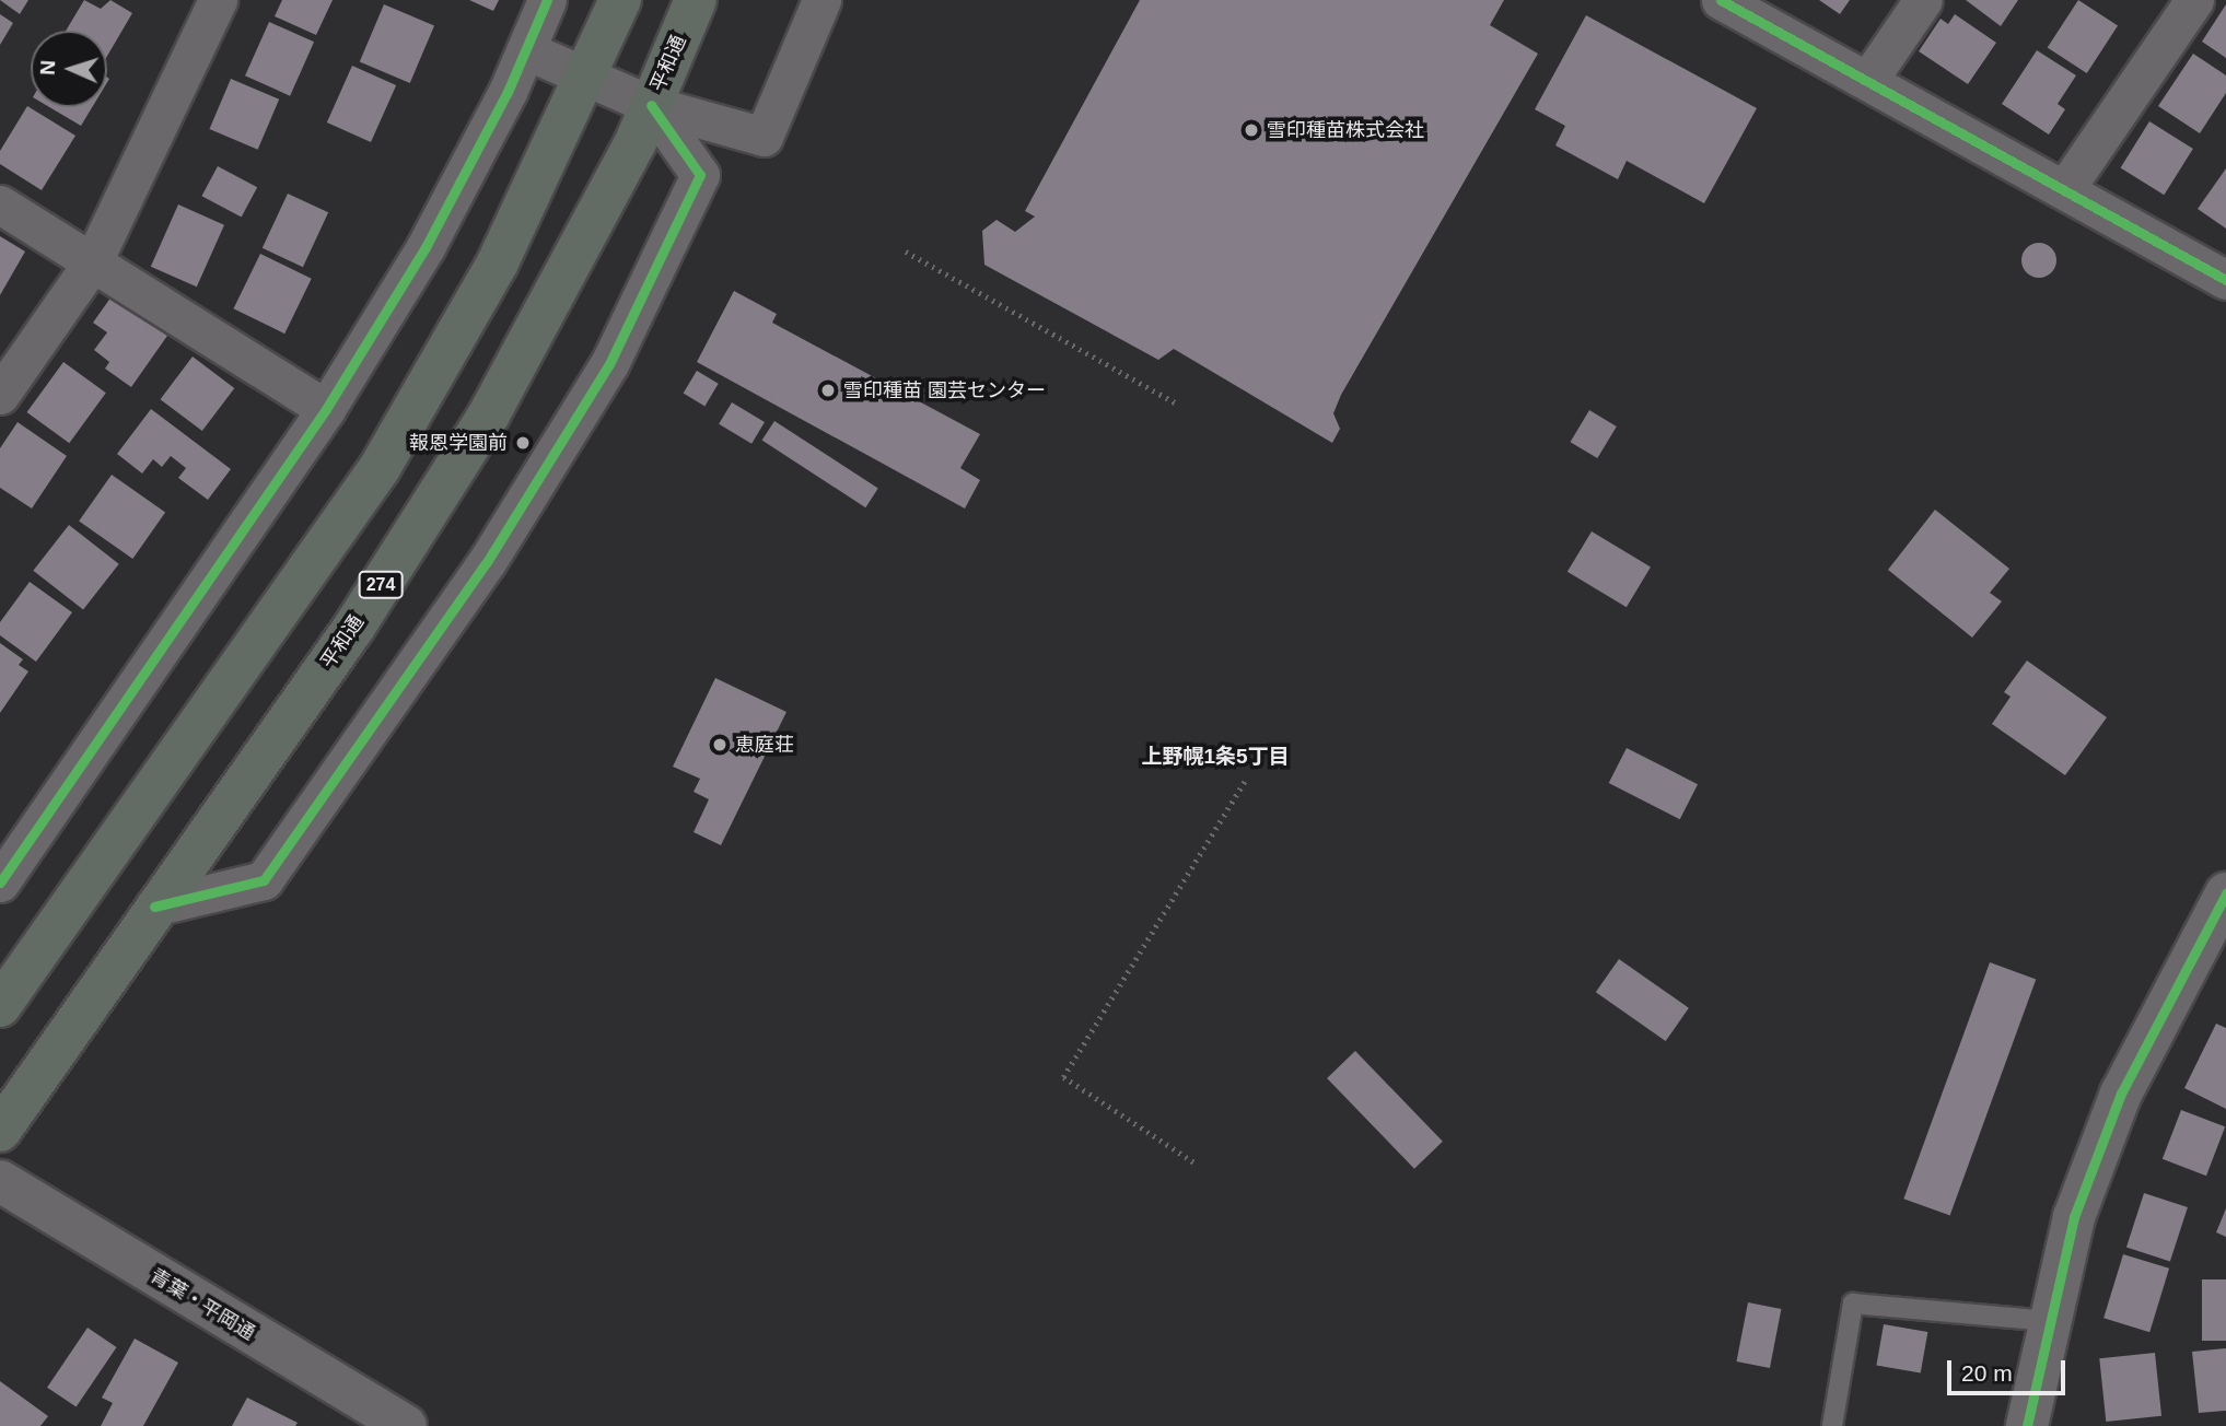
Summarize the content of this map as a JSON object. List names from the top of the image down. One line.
{"streets":{"highway":["平和通","274"],"street":["青葉・平岡通"]},"districts":["上野幌1条5丁目"],"places":["雪印種苗株式会社","雪印種苗 園芸センター","報恩学園前","恵庭荘"],"scale_bar":"20 m","north":"left"}
